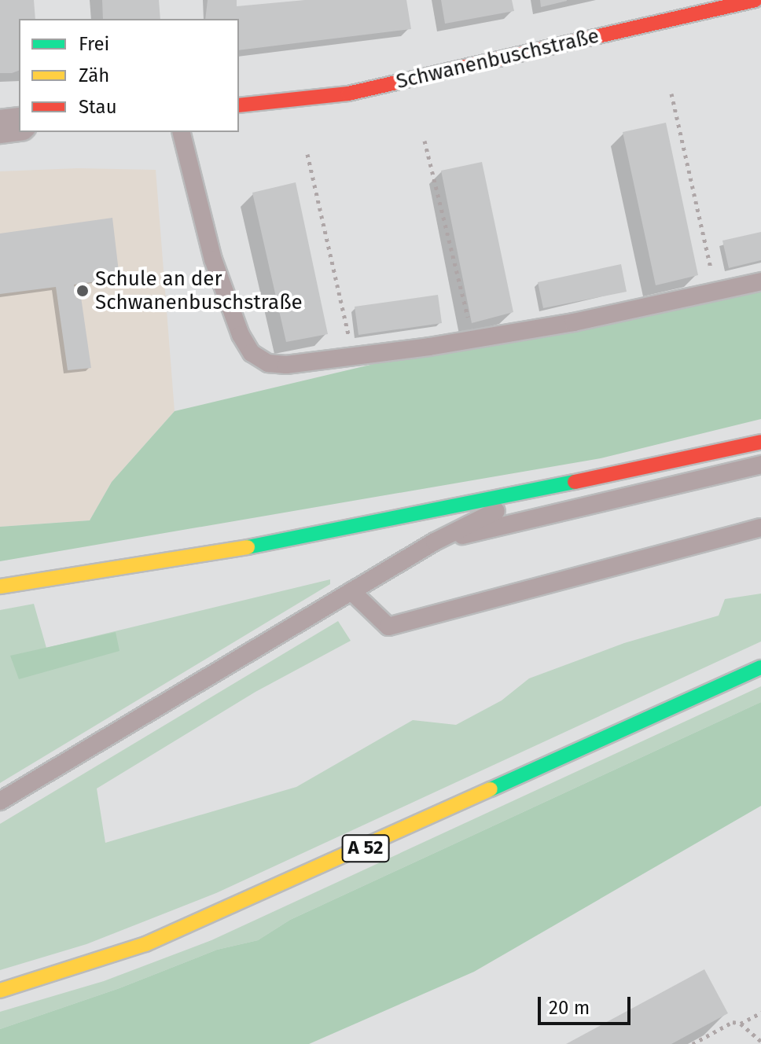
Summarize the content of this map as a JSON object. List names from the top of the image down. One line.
{"streets":{"main road":["Schwanenbuschstraße","A 52"]},"places":["Schule an der Schwanenbuschstraße"],"legend":["Frei","Zäh","Stau"],"scale_bar":"20 m"}
